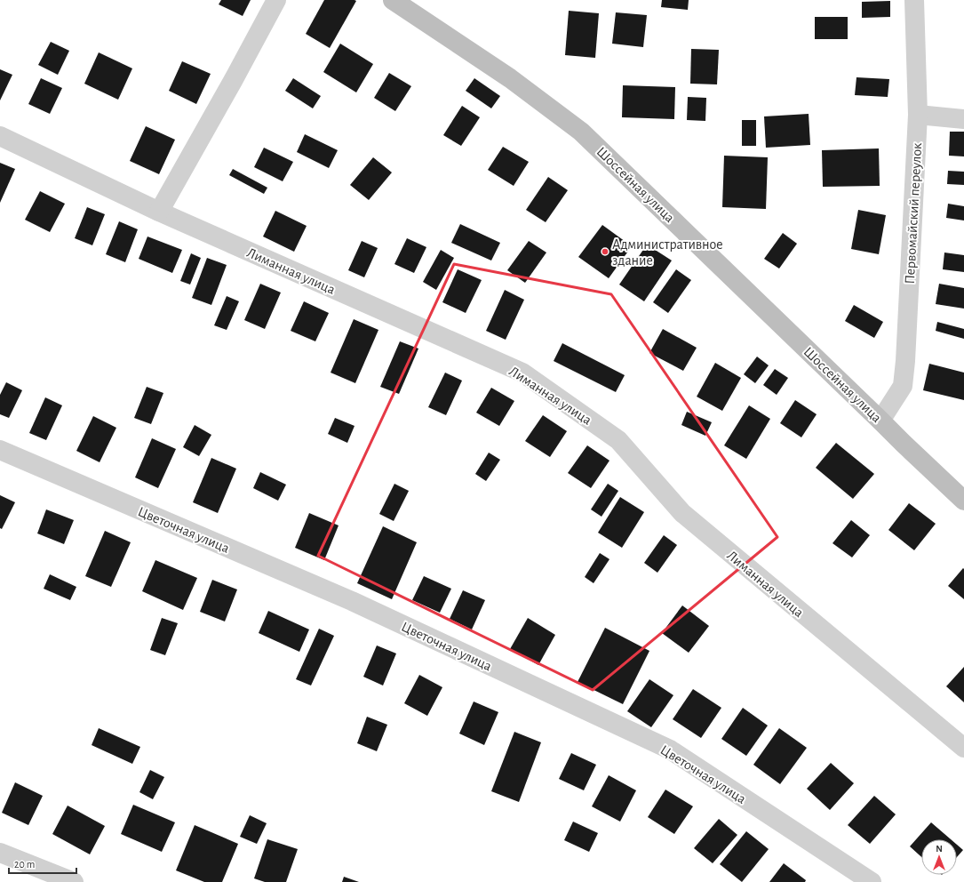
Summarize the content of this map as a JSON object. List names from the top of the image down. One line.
{"streets":{"main road":["Шоссейная улица"],"street":["Первомайский переулок","Лиманная улица","Цветочная улица"]},"crossings":[["Шоссейная улица","Первомайский переулок"]],"places":["Административное здание"],"scale_bar":"20 m","north":"top"}
